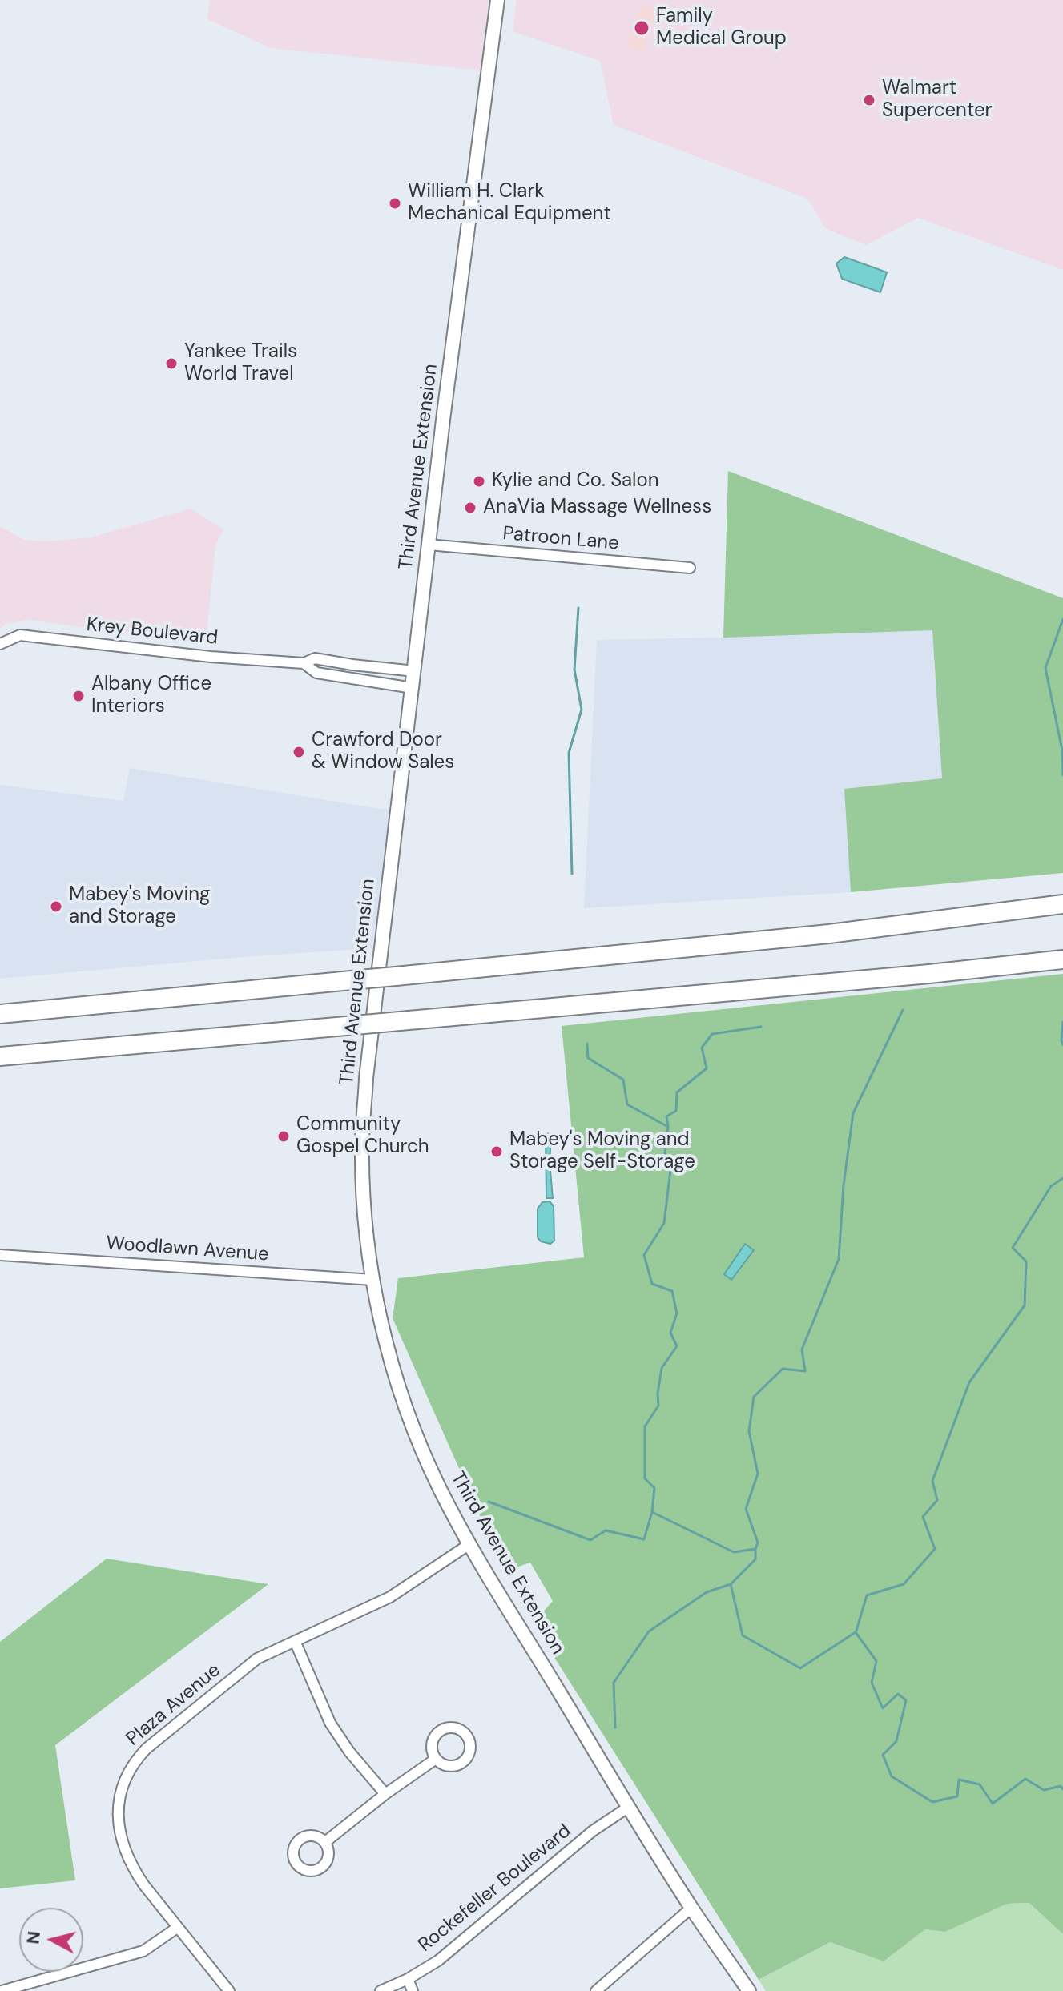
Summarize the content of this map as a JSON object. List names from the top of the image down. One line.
{"streets":{"street":["Third Avenue Extension","Patroon Lane","Krey Boulevard","Woodlawn Avenue","Plaza Avenue","Rockefeller Boulevard"]},"crossings":[["Third Avenue Extension","Patroon Lane"],["Third Avenue Extension","Krey Boulevard"],["Third Avenue Extension","Woodlawn Avenue"],["Third Avenue Extension","Plaza Avenue"],["Third Avenue Extension","Rockefeller Boulevard"]],"places":["Family Medical Group","Walmart Supercenter","William H. Clark Mechanical Equipment","Yankee Trails World Travel","Kylie and Co. Salon","AnaVia Massage Wellness","Albany Office Interiors","Crawford Door & Window Sales","Mabey's Moving and Storage","Community Gospel Church","Mabey's Moving and Storage Self-Storage"],"north":"left"}
